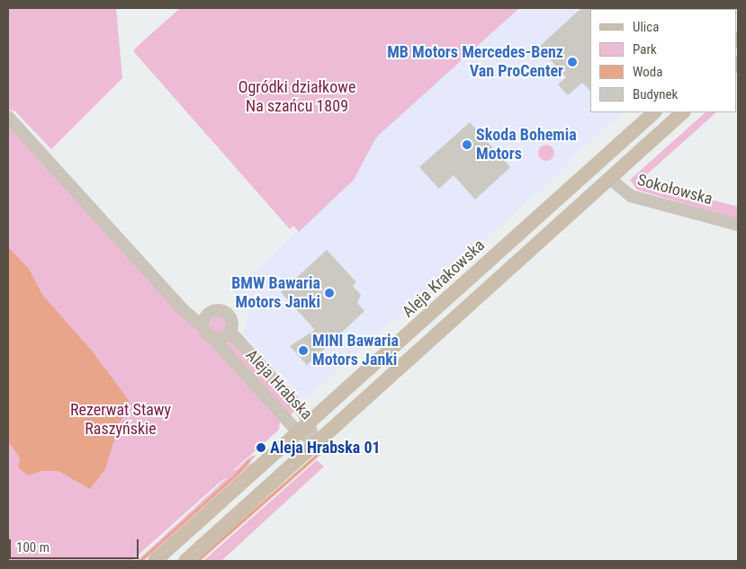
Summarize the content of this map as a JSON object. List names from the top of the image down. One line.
{"streets":{"main road":["Aleja Krakowska"],"street":["Sokołowska","Aleja Hrabska"]},"crossings":[["Aleja Krakowska","Aleja Hrabska"]],"parks":["Ogródki działkowe Na szańcu 1809","Rezerwat Stawy Raszyńskie"],"places":["MB Motors Mercedes-Benz Van ProCenter","Skoda Bohemia Motors","BMW Bawaria Motors Janki","MINI Bawaria Motors Janki","Aleja Hrabska 01"],"legend":["Ulica","Park","Woda","Budynek"],"scale_bar":"100 m"}
